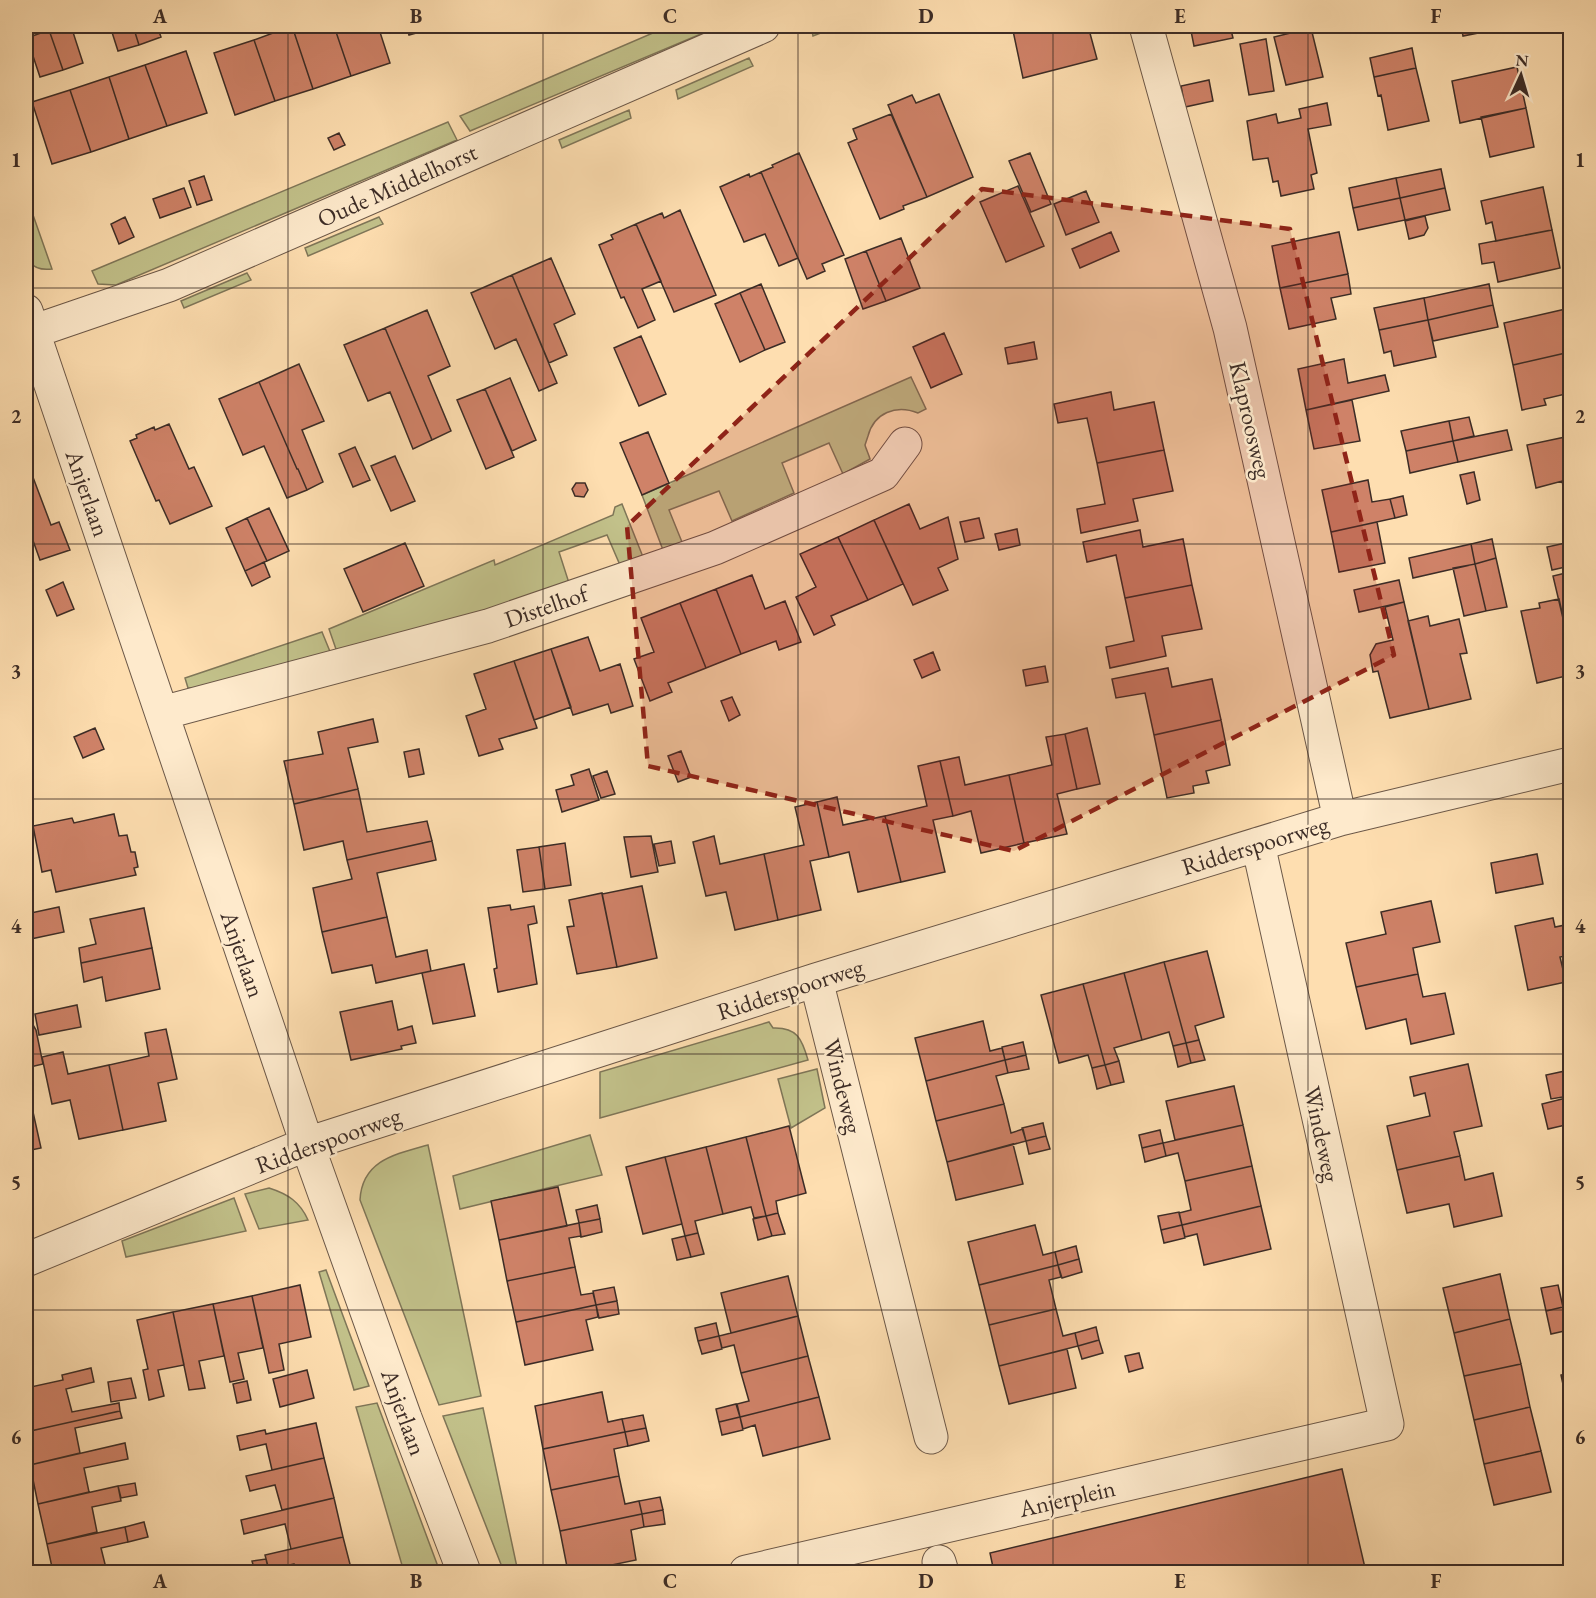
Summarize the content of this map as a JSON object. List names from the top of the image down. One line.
{"streets":{"street":["Oude Middelhorst","Klaproosweg","Anjerlaan","Distelhof","Ridderspoorweg","Windeweg","Anjerplein"]},"crossings":[["Oude Middelhorst","Anjerlaan"],["Klaproosweg","Ridderspoorweg"],["Anjerlaan","Distelhof"],["Anjerlaan","Ridderspoorweg"],["Ridderspoorweg","Windeweg"],["Windeweg","Anjerplein"]],"north":"top","grid":{"columns":["A","B","C","D","E","F"],"rows":["1","2","3","4","5","6"]}}
